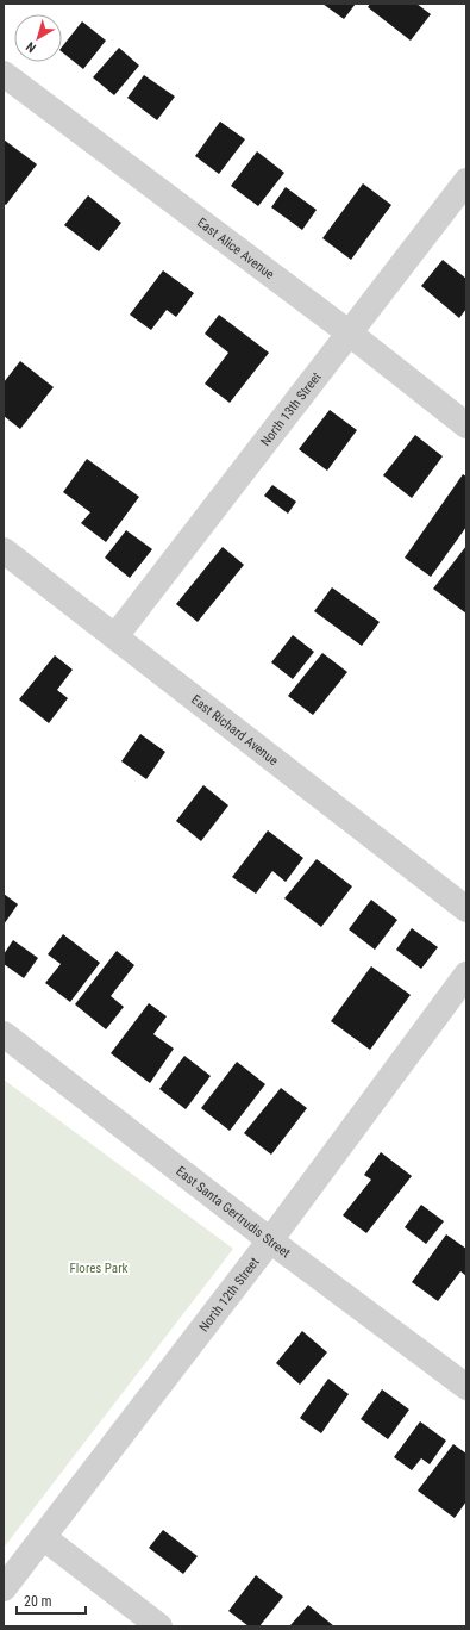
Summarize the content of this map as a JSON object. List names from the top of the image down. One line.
{"streets":{"street":["East Alice Avenue","North 13th Street","East Richard Avenue","East Santa Gertrudis Street","North 12th Street"]},"crossings":[["East Alice Avenue","North 13th Street"],["North 13th Street","East Richard Avenue"],["East Santa Gertrudis Street","North 12th Street"]],"parks":["Flores Park"],"scale_bar":"20 m","north":"bottom left"}
